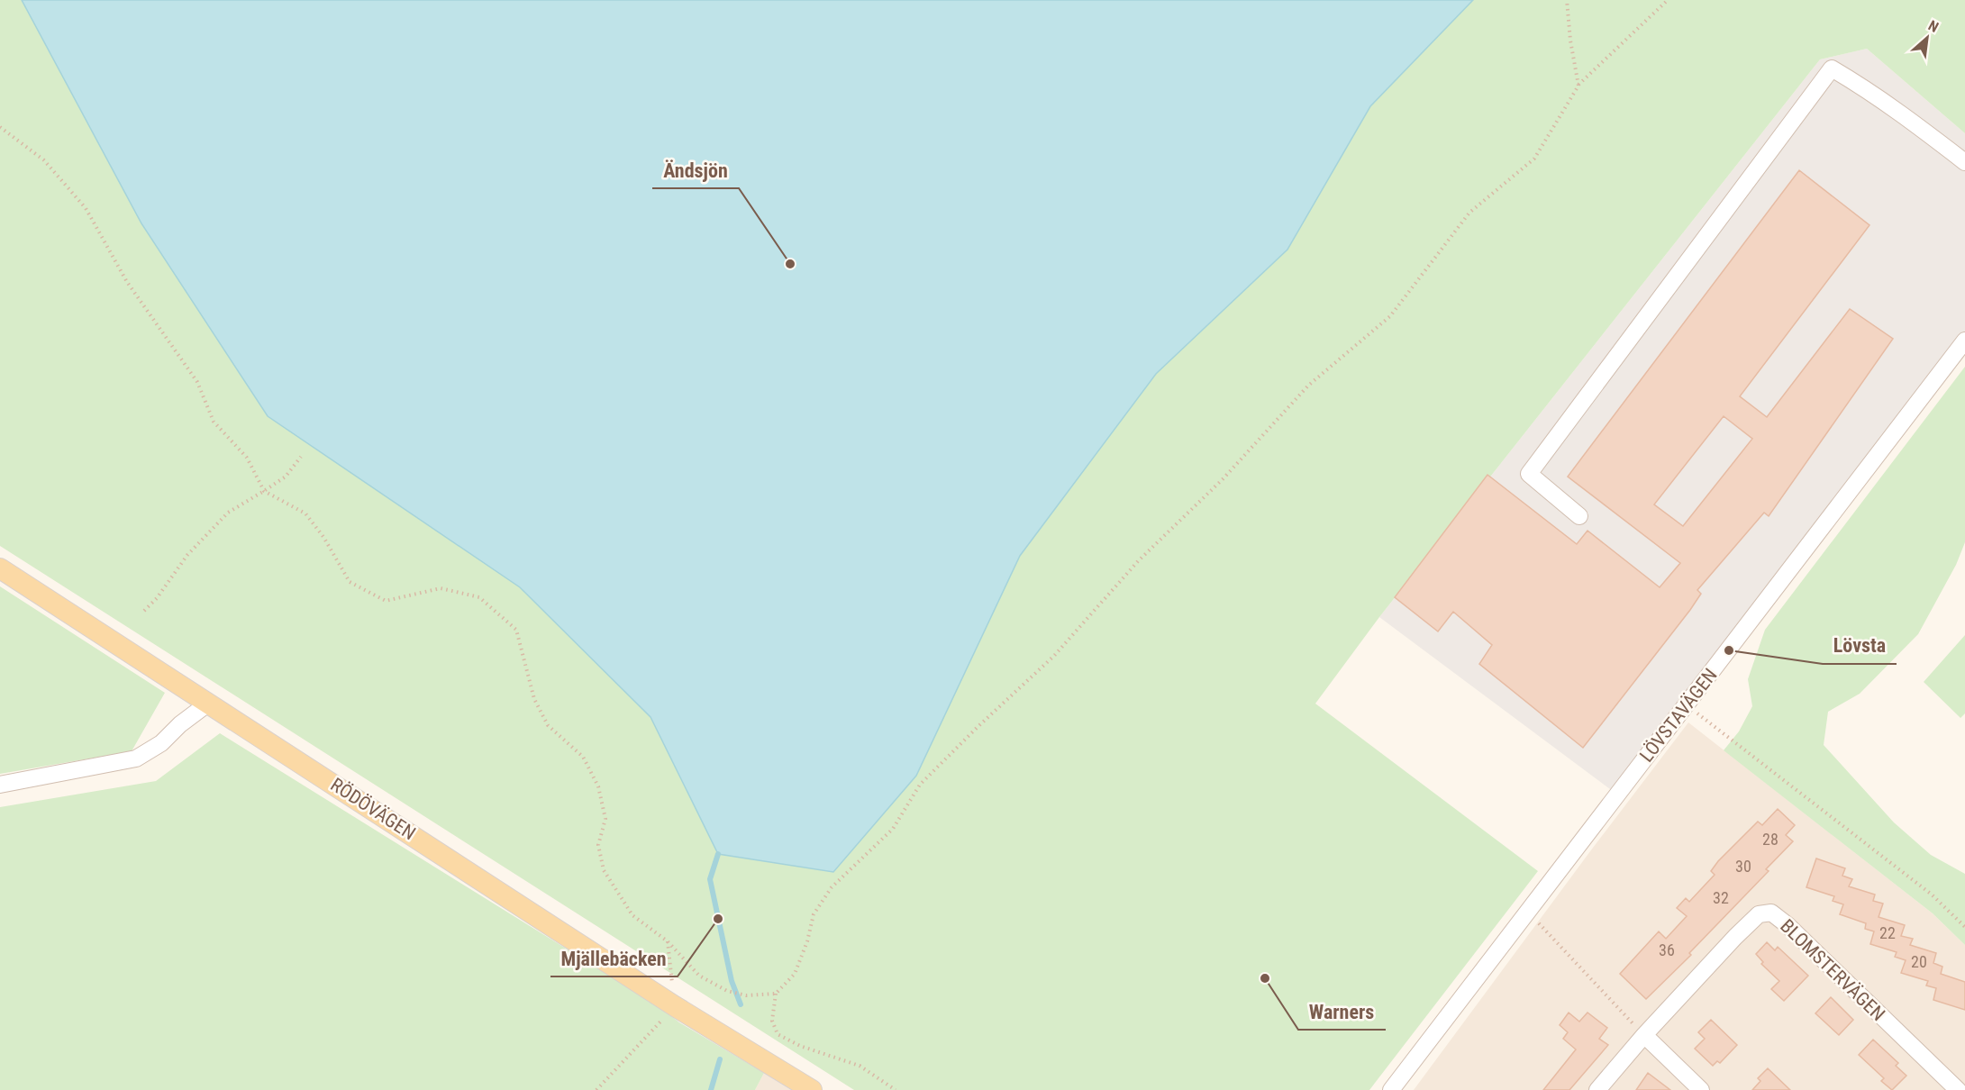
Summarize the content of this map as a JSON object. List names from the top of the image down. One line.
{"streets":{"main road":["RÖDÖVÄGEN"],"street":["LÖVSTAVÄGEN","BLOMSTERVÄGEN"]},"places":["Ändsjön","Lövsta","Mjällebäcken","Warners"],"house_numbers":["28","30","32","22","36","20"],"north":"top right"}
